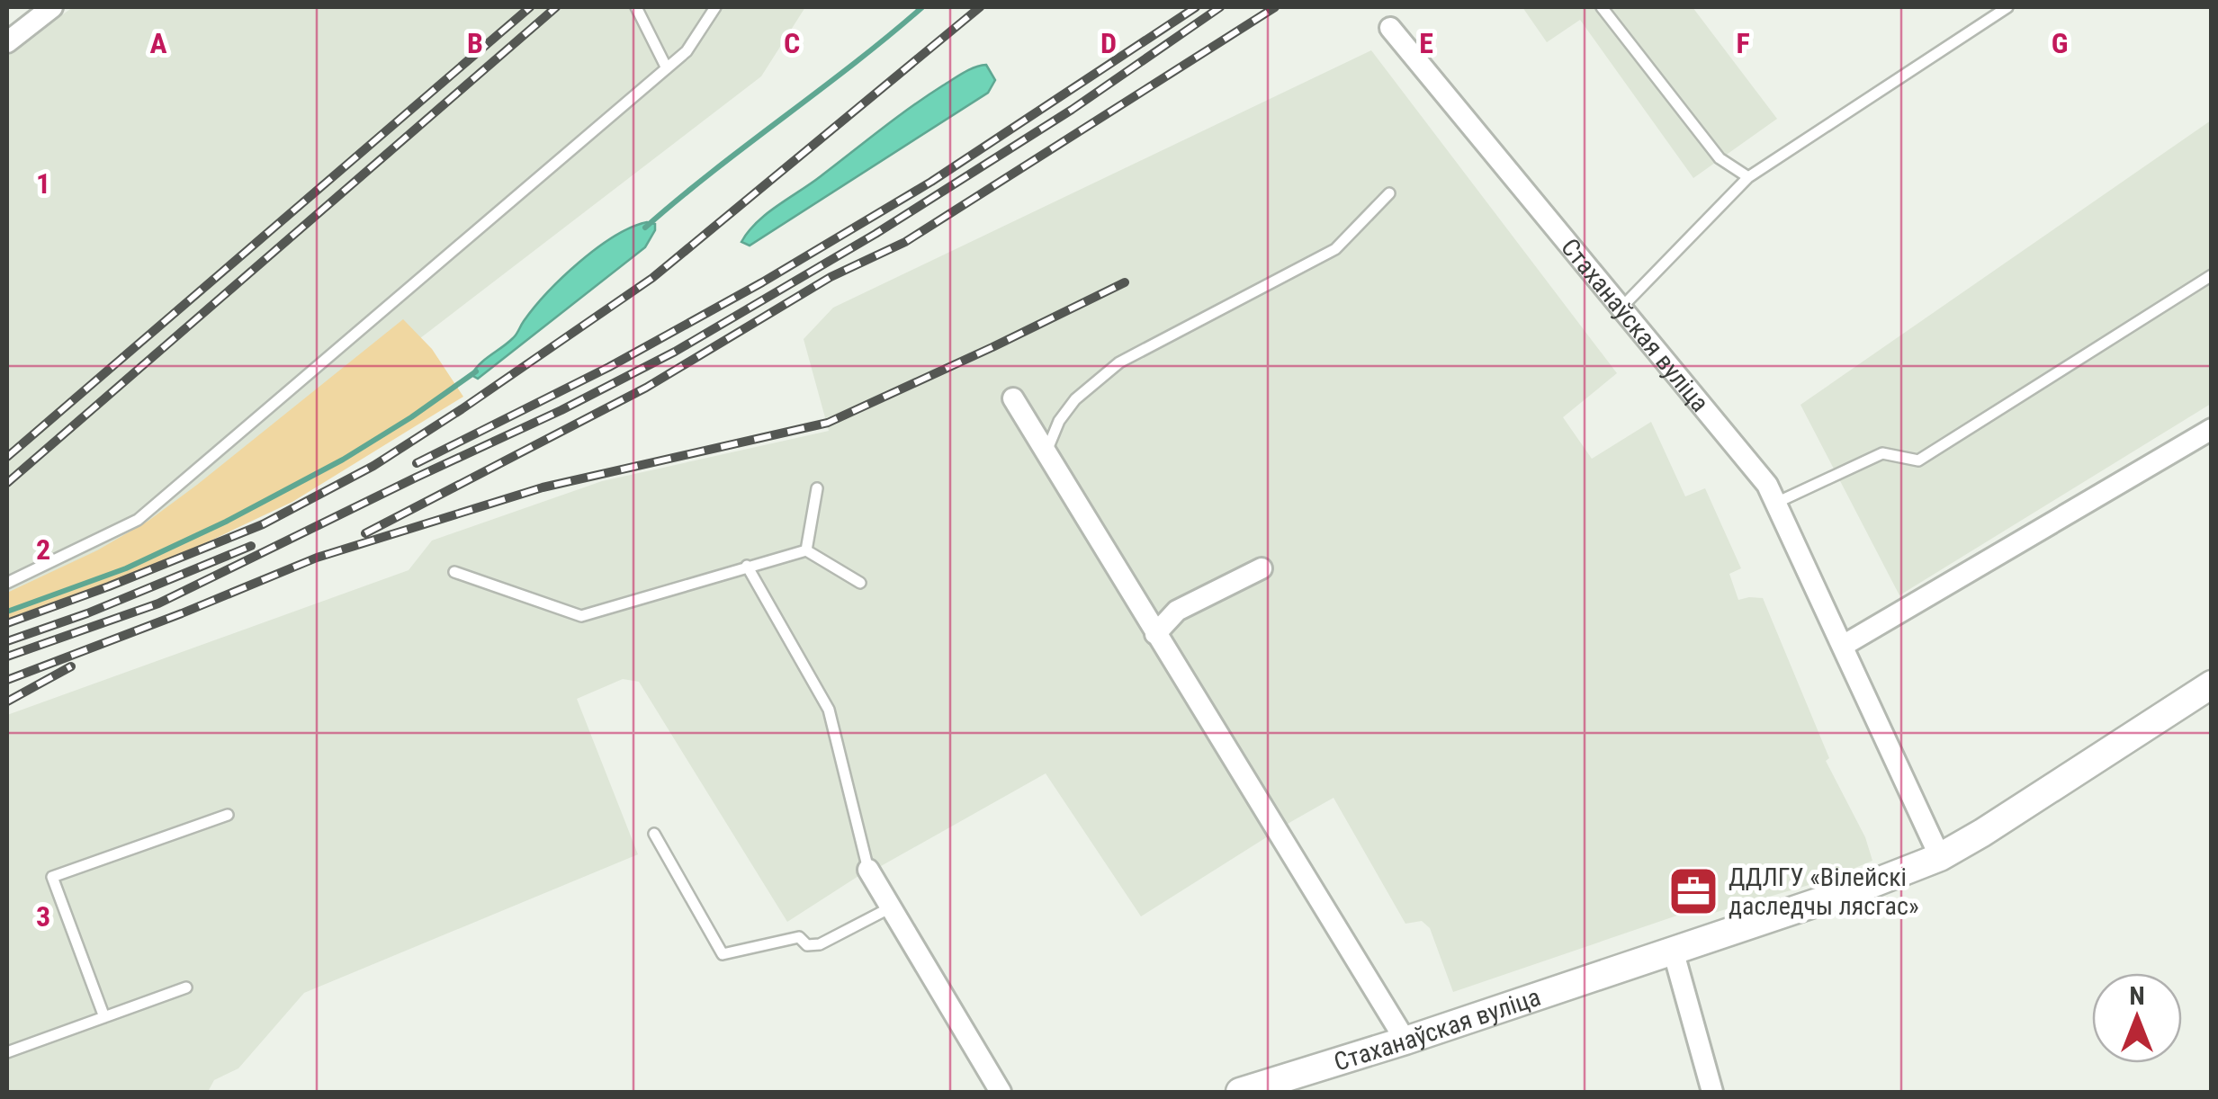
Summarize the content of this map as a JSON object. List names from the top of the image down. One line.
{"streets":{"street":["Стаханаўская вуліца"]},"places":{"office":["ДДЛГУ «Вілейскі даследчы лясгас»"]},"north":"top","grid":{"columns":["A","B","C","D","E","F","G"],"rows":["1","2","3"]}}
